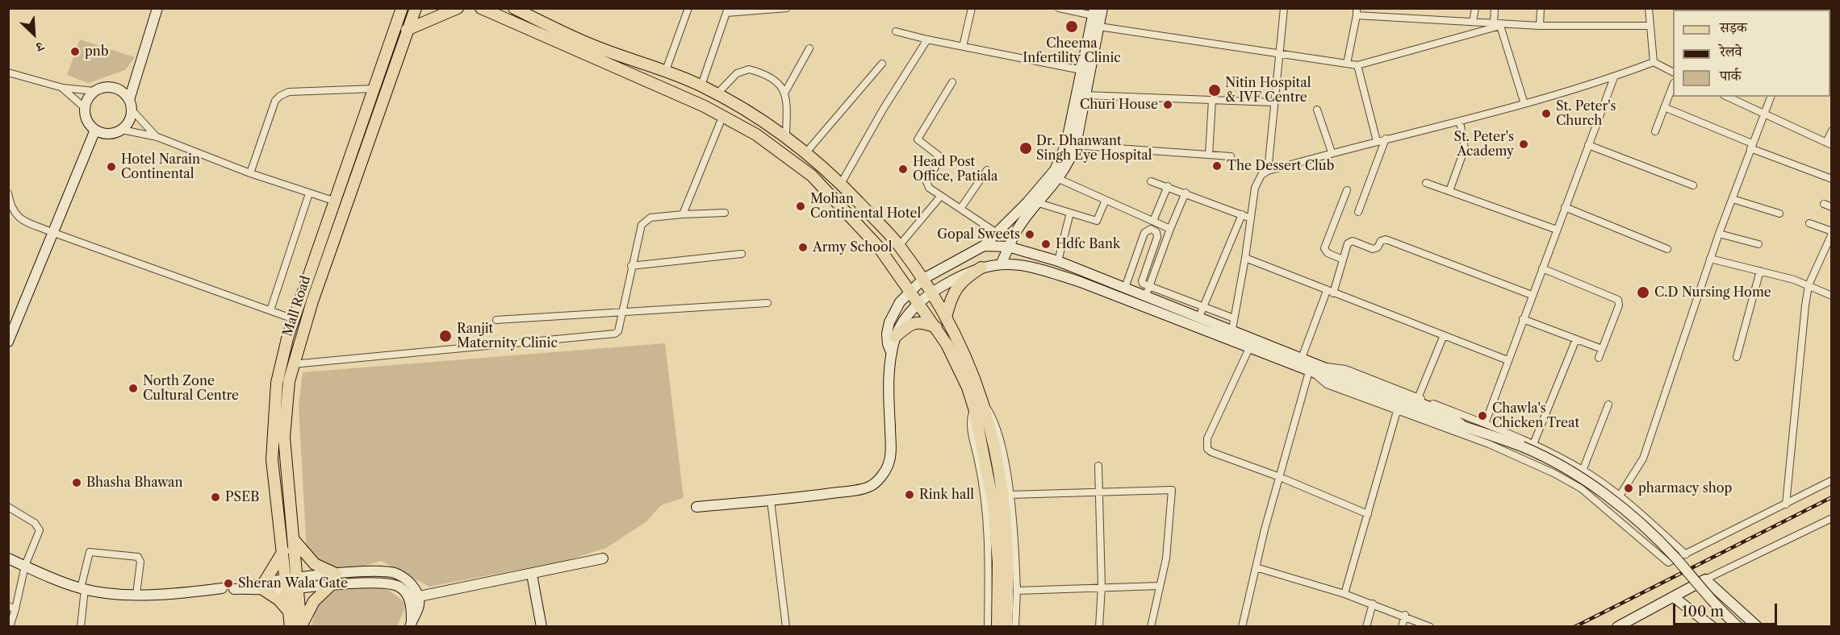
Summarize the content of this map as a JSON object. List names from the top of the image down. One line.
{"streets":{"main road":["Mall Road"]},"places":["Cheema Infertility Clinic","pnb","Nitin Hospital & IVF Centre","Churi House","St. Peter's Church","St. Peter's Academy","Dr. Dhanwant Singh Eye Hospital","The Dessert Club","Hotel Narain Continental","Head Post Office, Patiala","Mohan Continental Hotel","Gopal Sweets","Hdfc Bank","Army School","C.D Nursing Home","Ranjit Maternity Clinic","North Zone Cultural Centre","Chawla's Chicken Treat","Bhasha Bhawan","pharmacy shop","Rink hall","PSEB","Sheran Wala Gate"],"legend":["सड़क","रेलवे","पार्क"],"scale_bar":"100 m","north":"bottom right"}
